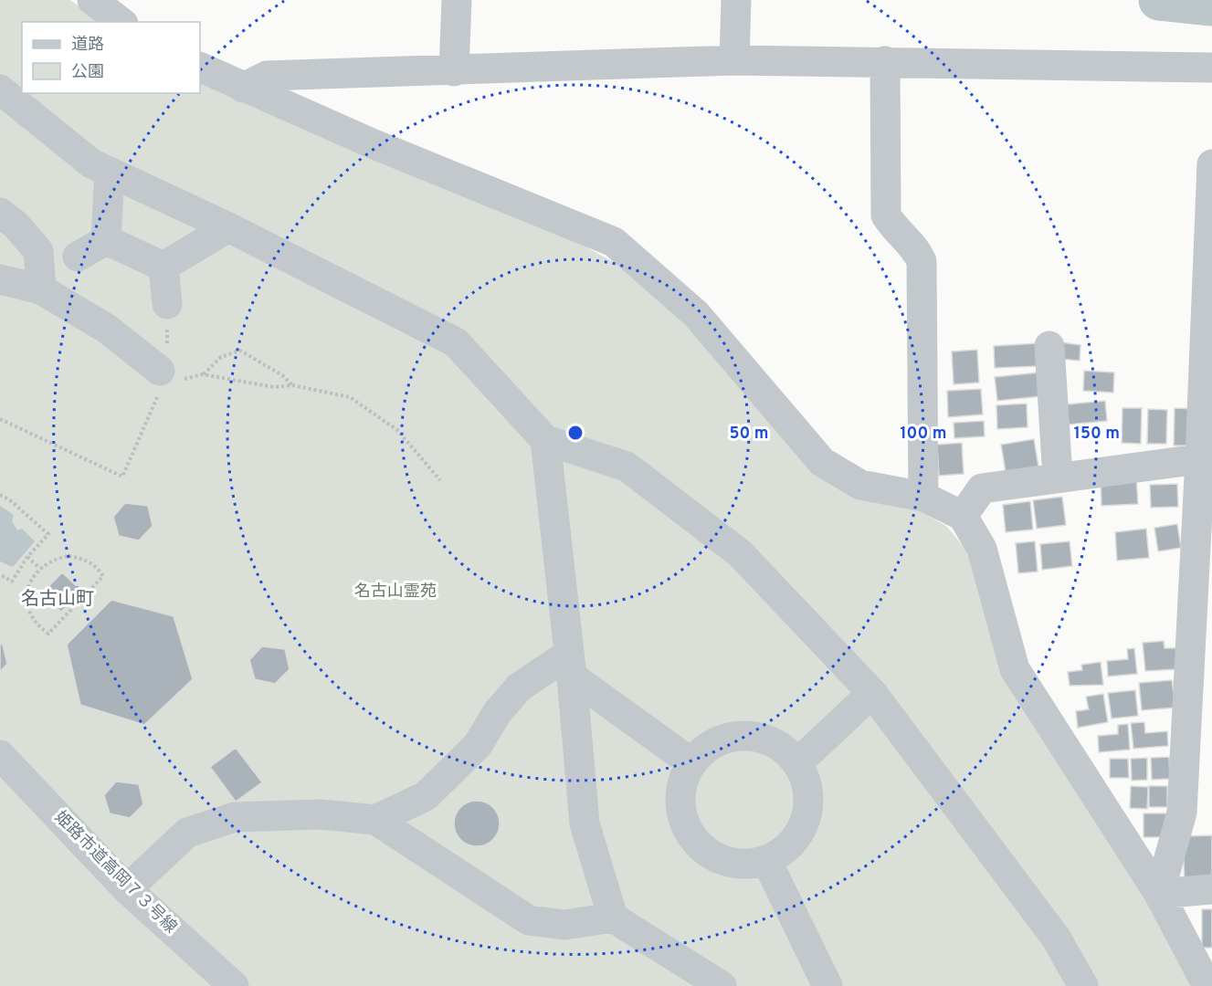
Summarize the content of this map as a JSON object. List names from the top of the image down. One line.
{"streets":{"street":["姫路市道高岡７３号線"]},"districts":["名古山町"],"parks":["名古山霊苑"],"legend":["道路","公園"],"rings":["50 m","100 m","150 m"]}
